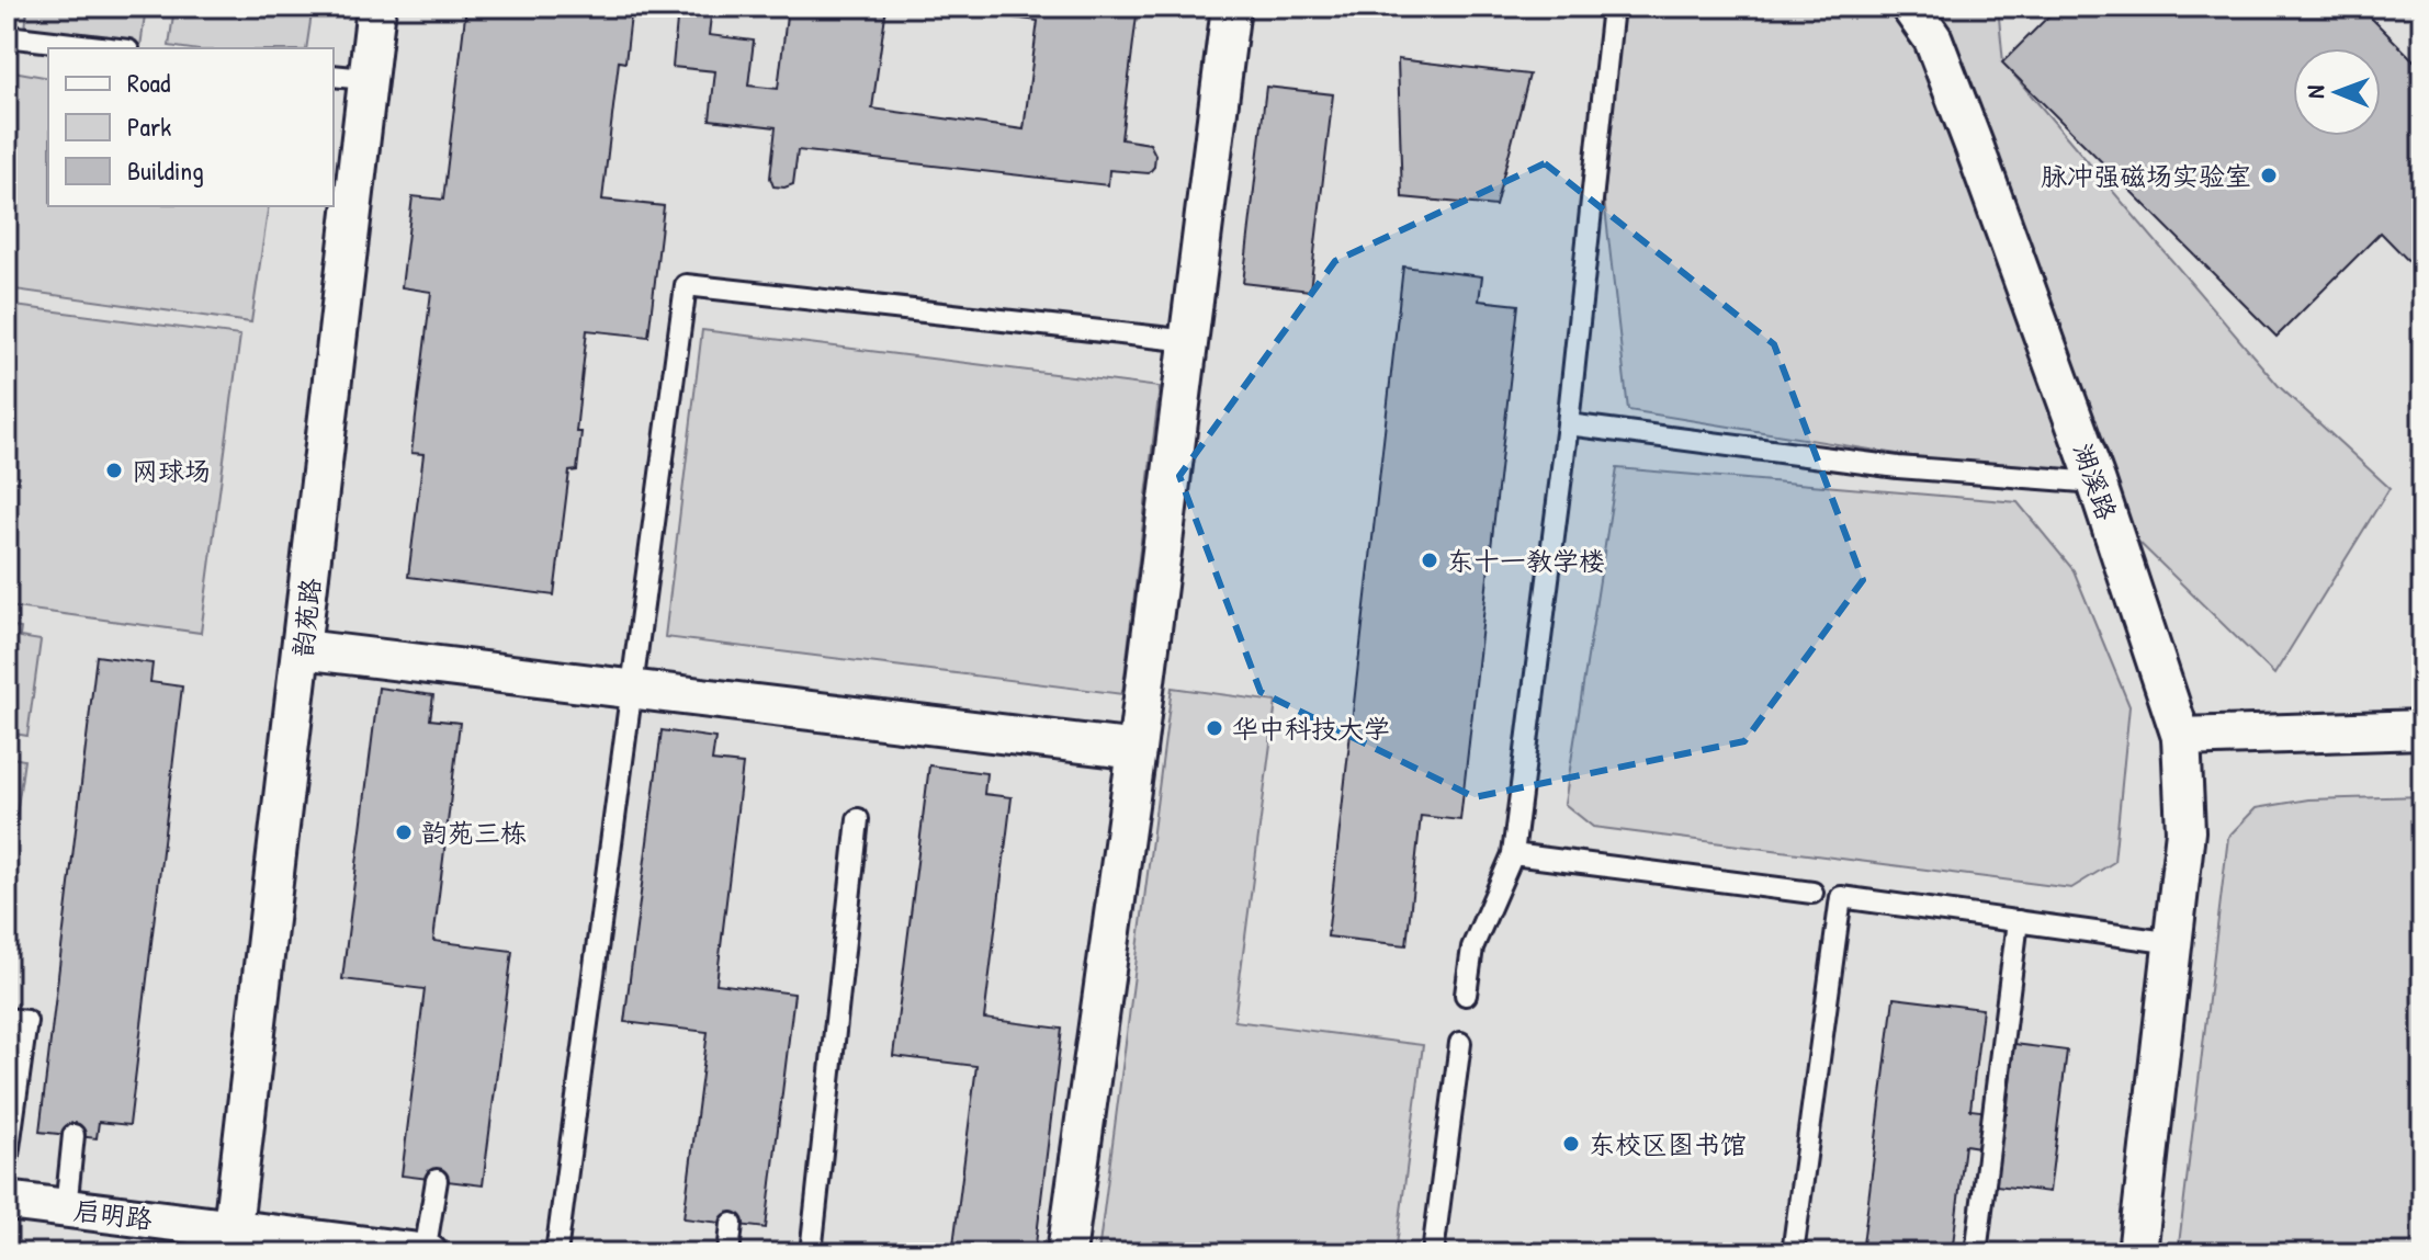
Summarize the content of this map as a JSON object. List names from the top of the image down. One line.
{"streets":{"street":["湖溪路","韵苑路","启明路"]},"crossings":[["韵苑路","启明路"]],"places":["脉冲强磁场实验室","网球场","东十一教学楼","华中科技大学","韵苑三栋","东校区图书馆"],"legend":["Road","Park","Building"],"north":"left"}
